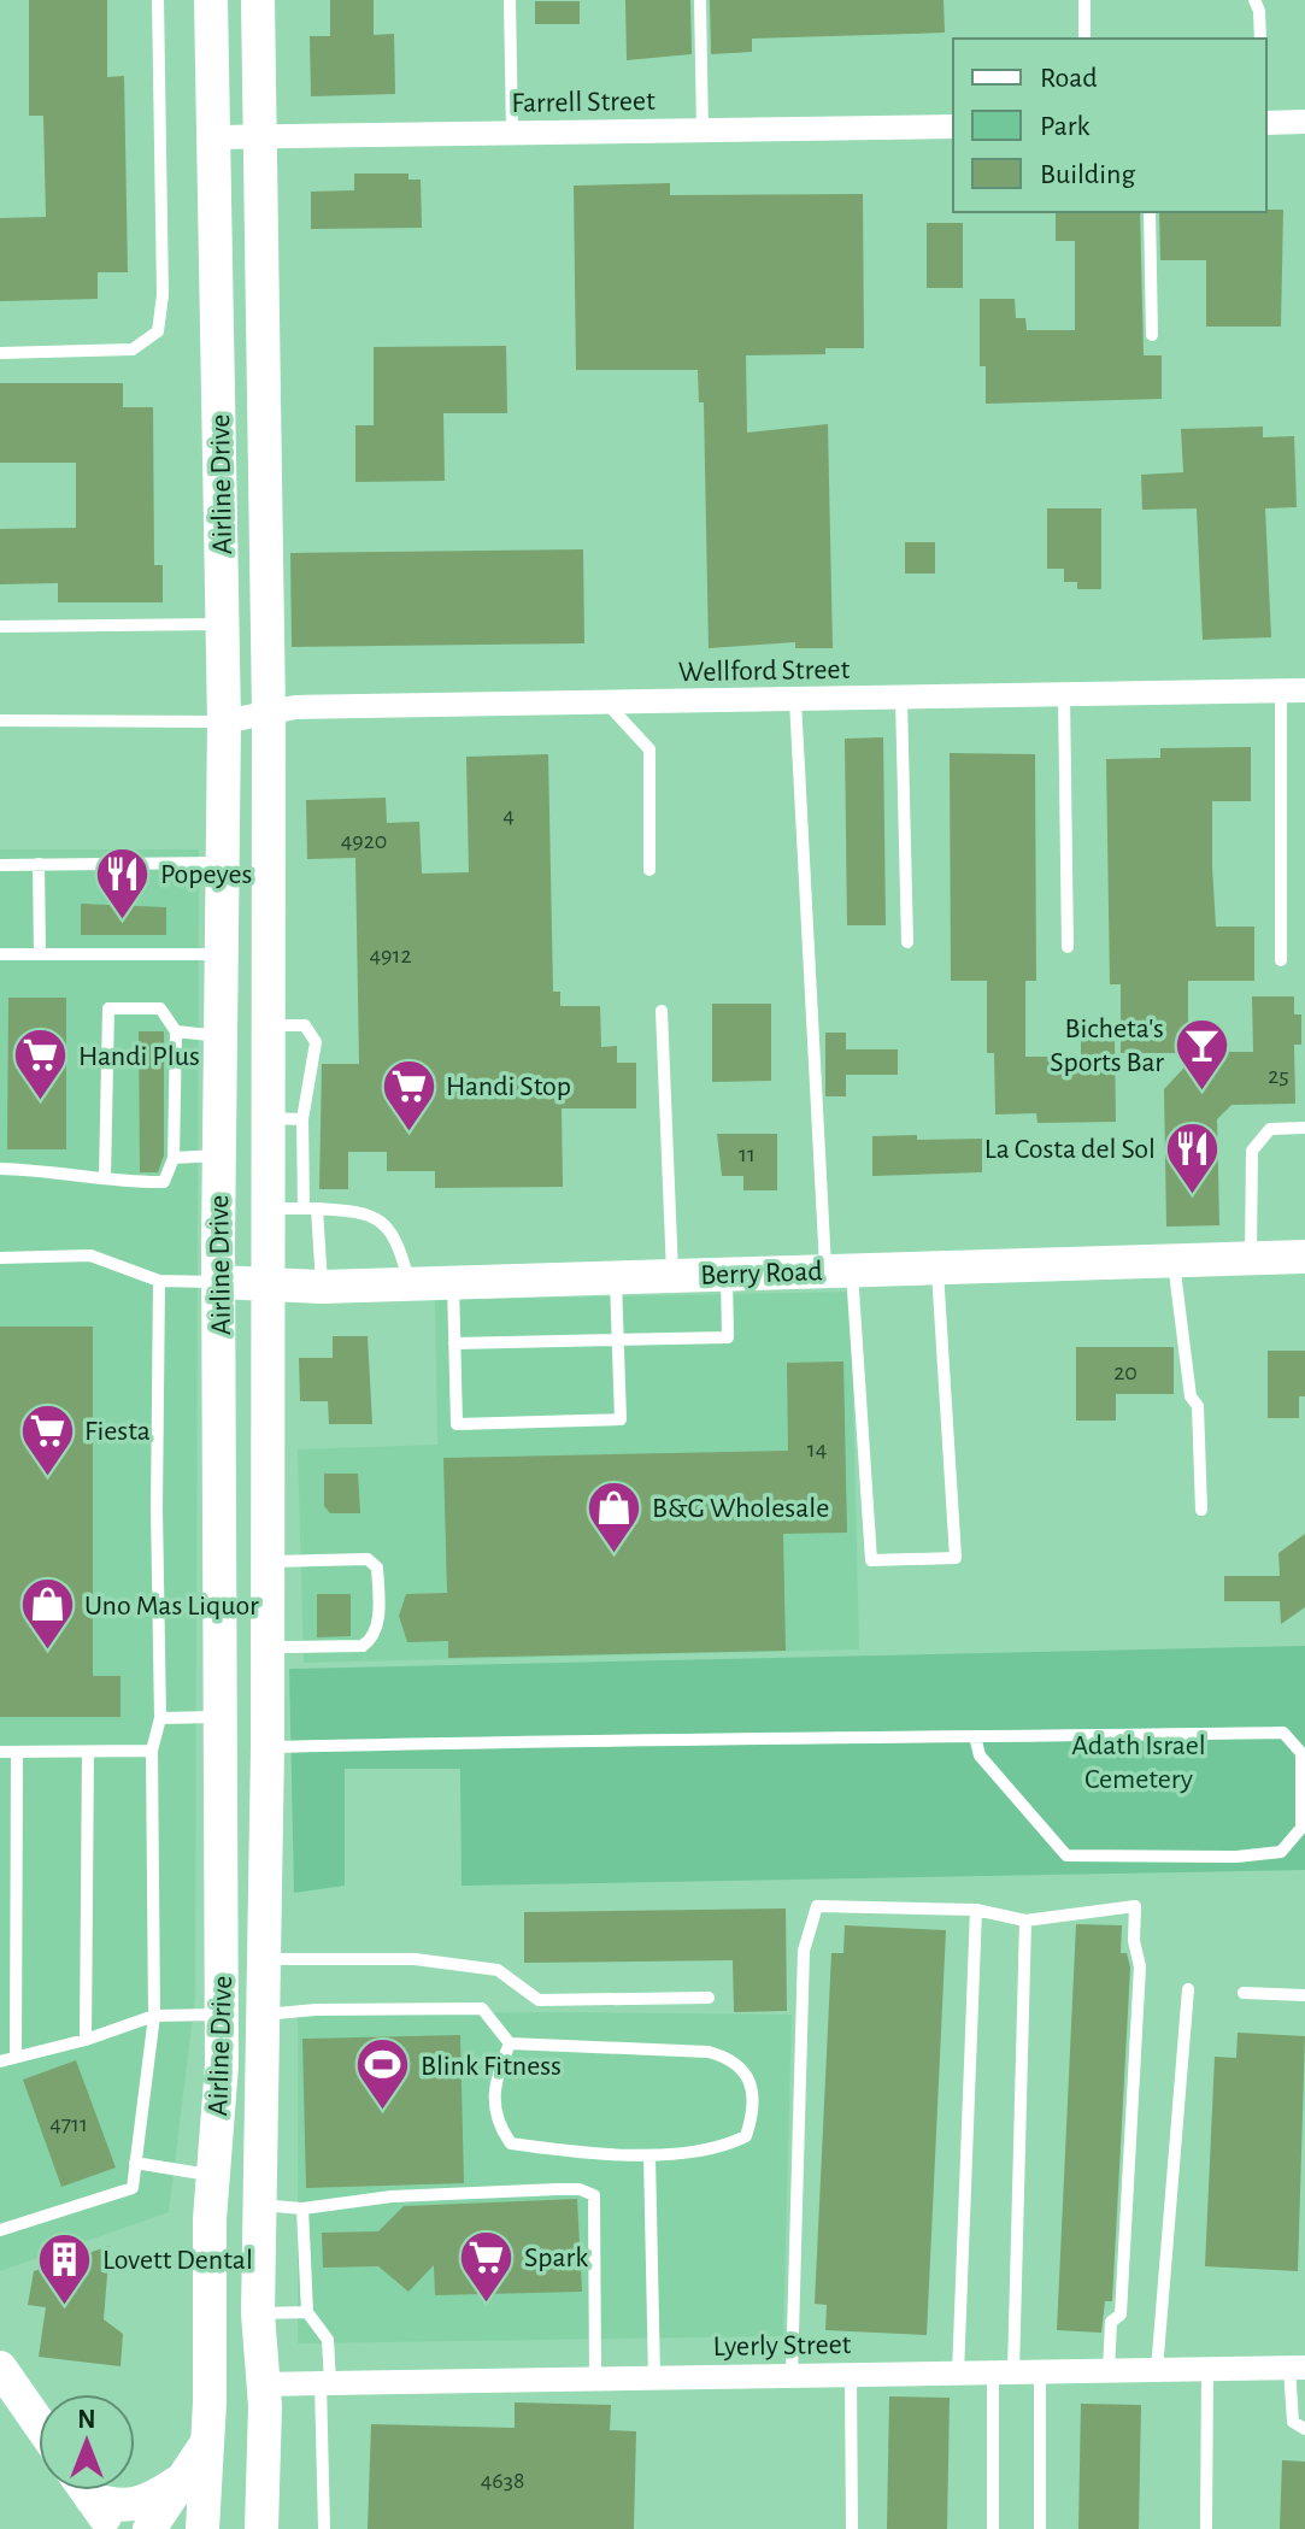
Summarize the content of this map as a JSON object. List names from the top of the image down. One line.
{"streets":{"main road":["Airline Drive","Berry Road"],"street":["Farrell Street","Wellford Street","Lyerly Street"]},"crossings":[["Farrell Street","Airline Drive"],["Airline Drive","Wellford Street"],["Airline Drive","Berry Road"],["Airline Drive","Lyerly Street"]],"parks":["Adath Israel Cemetery"],"places":{"restaurant":["Popeyes","La Costa del Sol"],"bar":["Bicheta's Sports Bar"],"supermarket":["Handi Plus","Handi Stop","Fiesta","Spark"],"shop":["B&G Wholesale","Uno Mas Liquor"],"sports":["Blink Fitness"],"building":["Lovett Dental"]},"house_numbers":["4","4920","4912","25","11","20","14","4711","4638"],"legend":["Road","Park","Building"],"north":"top"}
